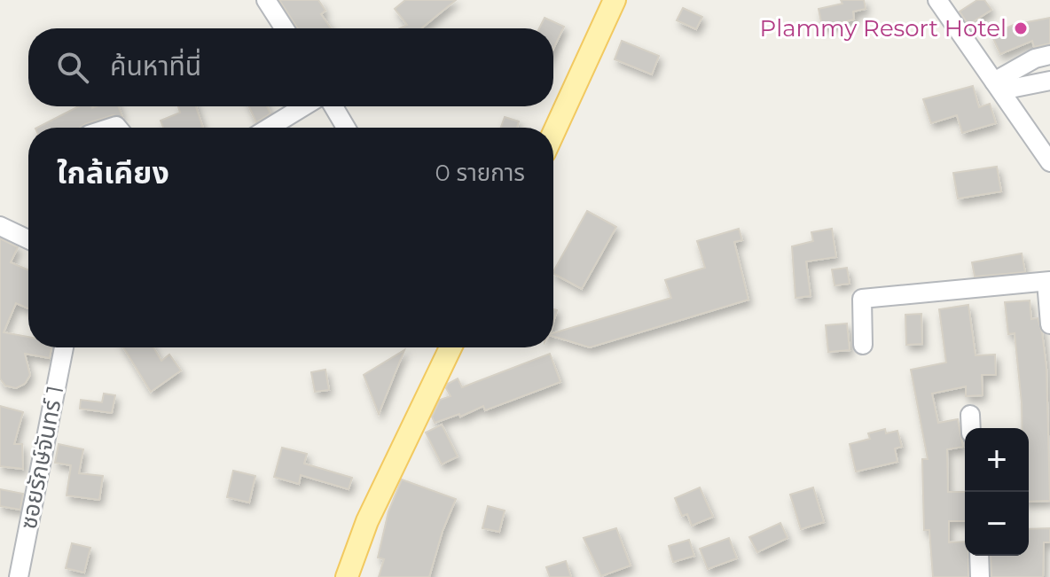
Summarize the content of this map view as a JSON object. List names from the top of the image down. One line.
{"streets":{"street":["ซอยรักษ์จันทร์ 1"]},"places":["Plammy Resort Hotel"],"page":{"search":"ค้นหาที่นี่","heading":["ใกล้เคียง","0 รายการ"],"map_buttons":["+","−"]}}
